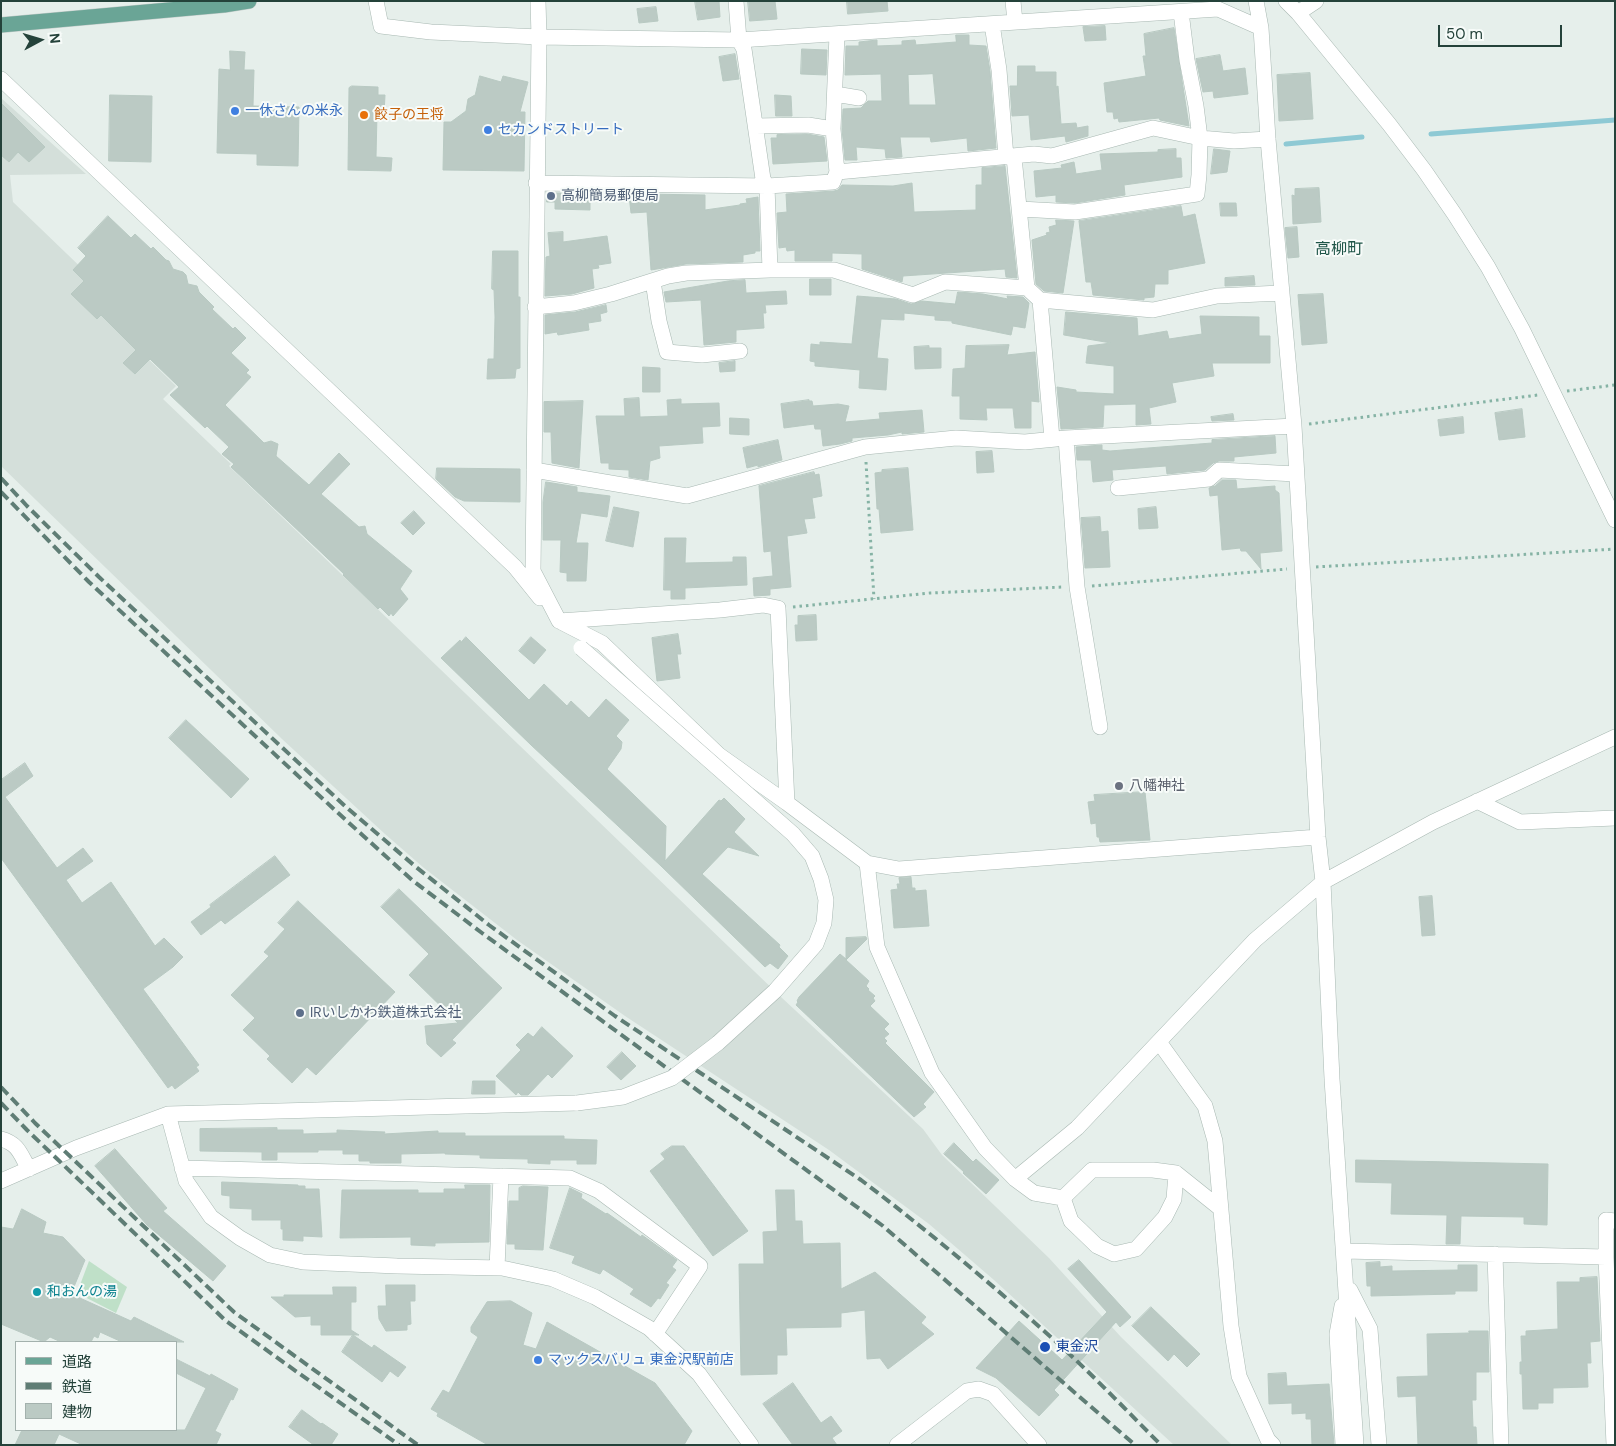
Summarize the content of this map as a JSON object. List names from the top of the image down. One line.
{"districts":["高柳町"],"places":["一休さんの米永","餃子の王将","セカンドストリート","高柳簡易郵便局","八幡神社","IRいしかわ鉄道株式会社","和おんの湯","東金沢","マックスバリュ 東金沢駅前店"],"legend":["道路","鉄道","建物"],"scale_bar":"50 m","north":"right"}
